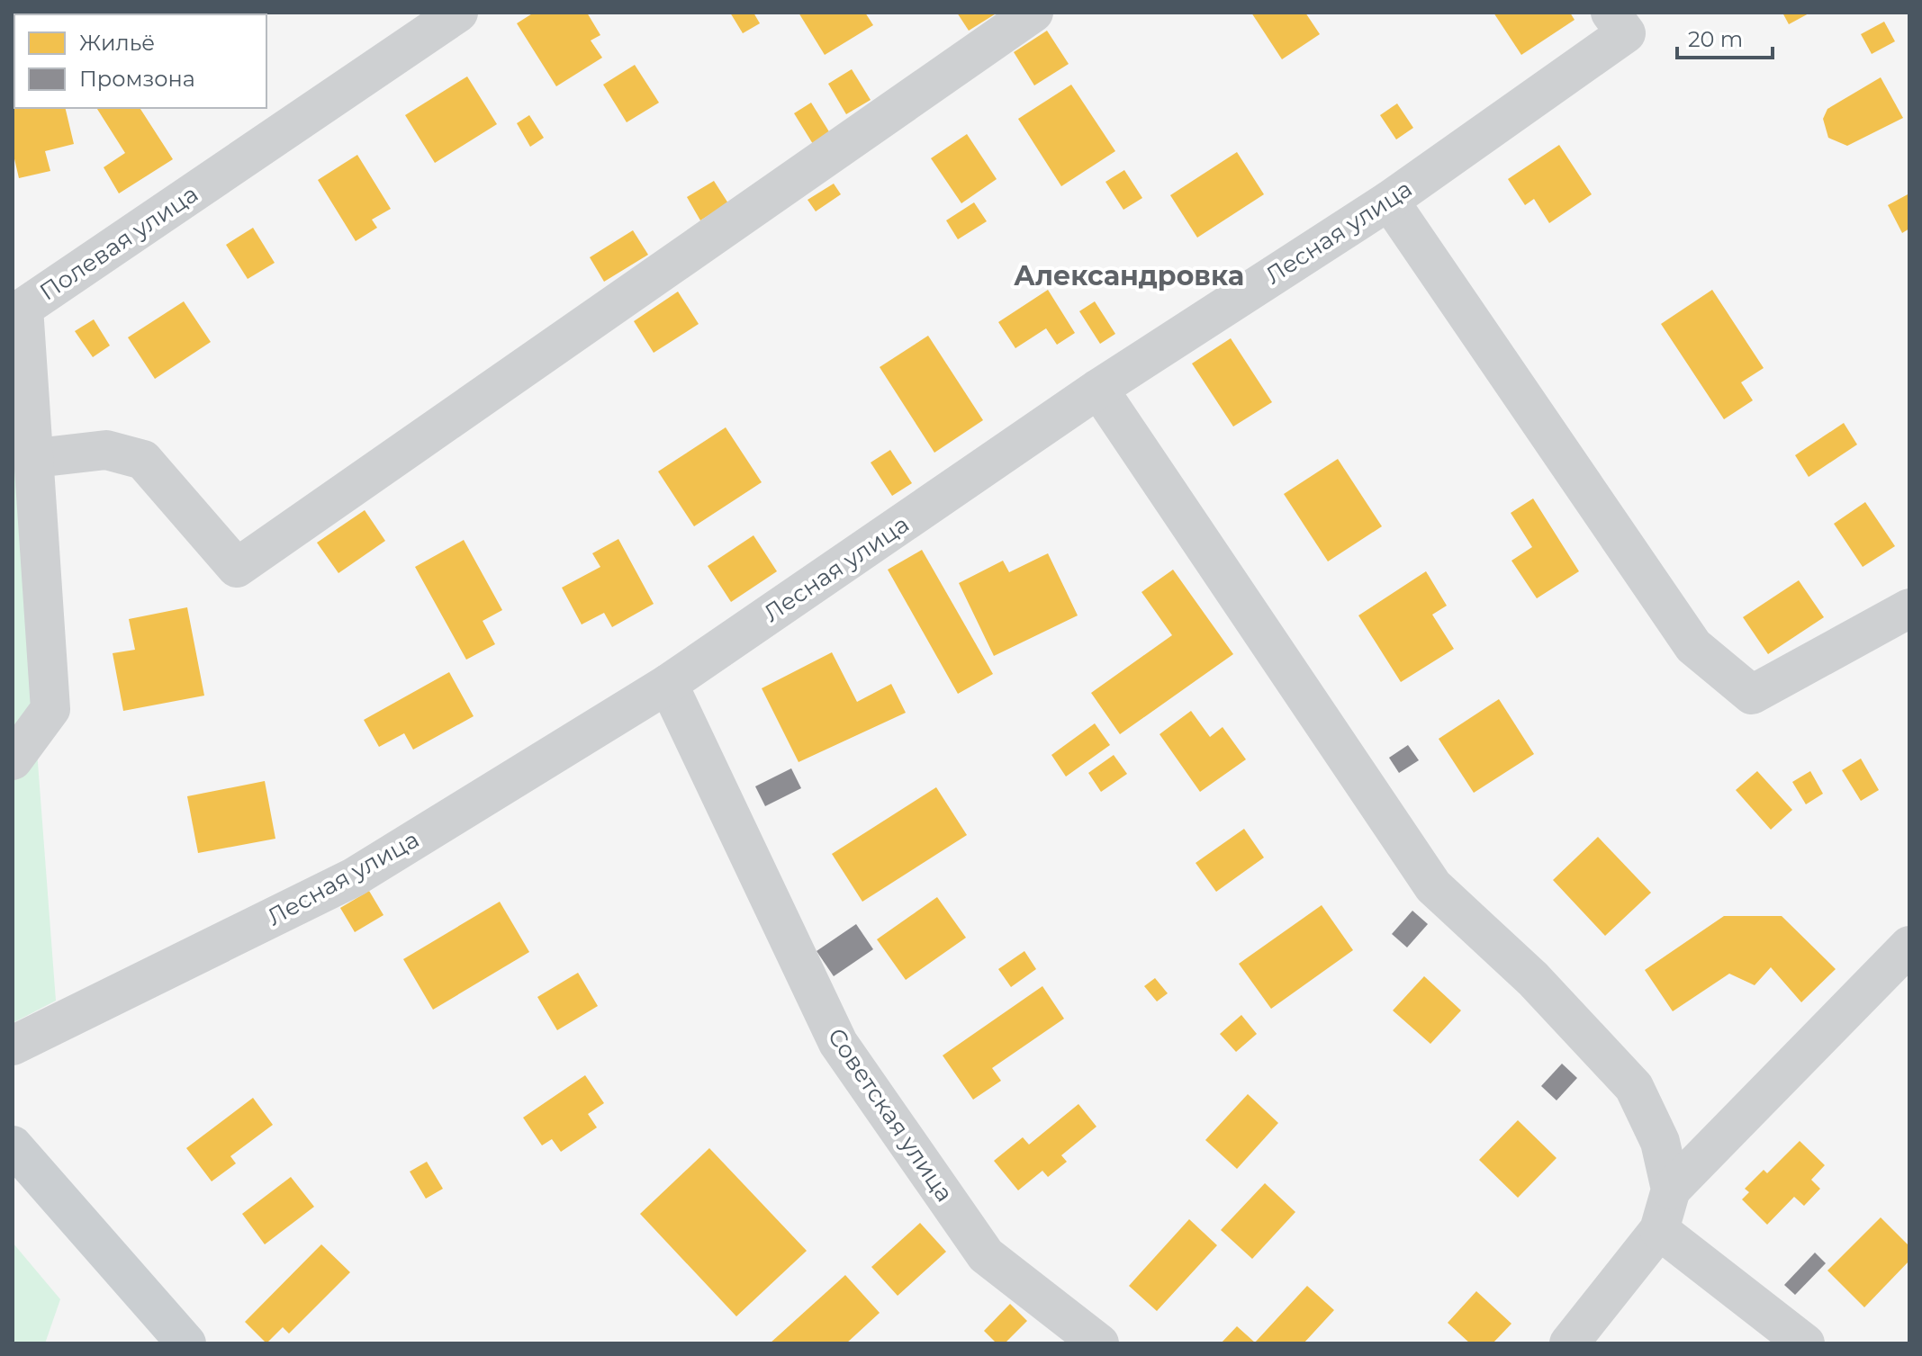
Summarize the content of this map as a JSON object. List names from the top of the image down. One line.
{"streets":{"street":["Лесная улица","Полевая улица","Советская улица"]},"crossings":[["Лесная улица","Советская улица"]],"districts":["Александровка"],"legend":["Жильё","Промзона"],"scale_bar":"20 m"}
